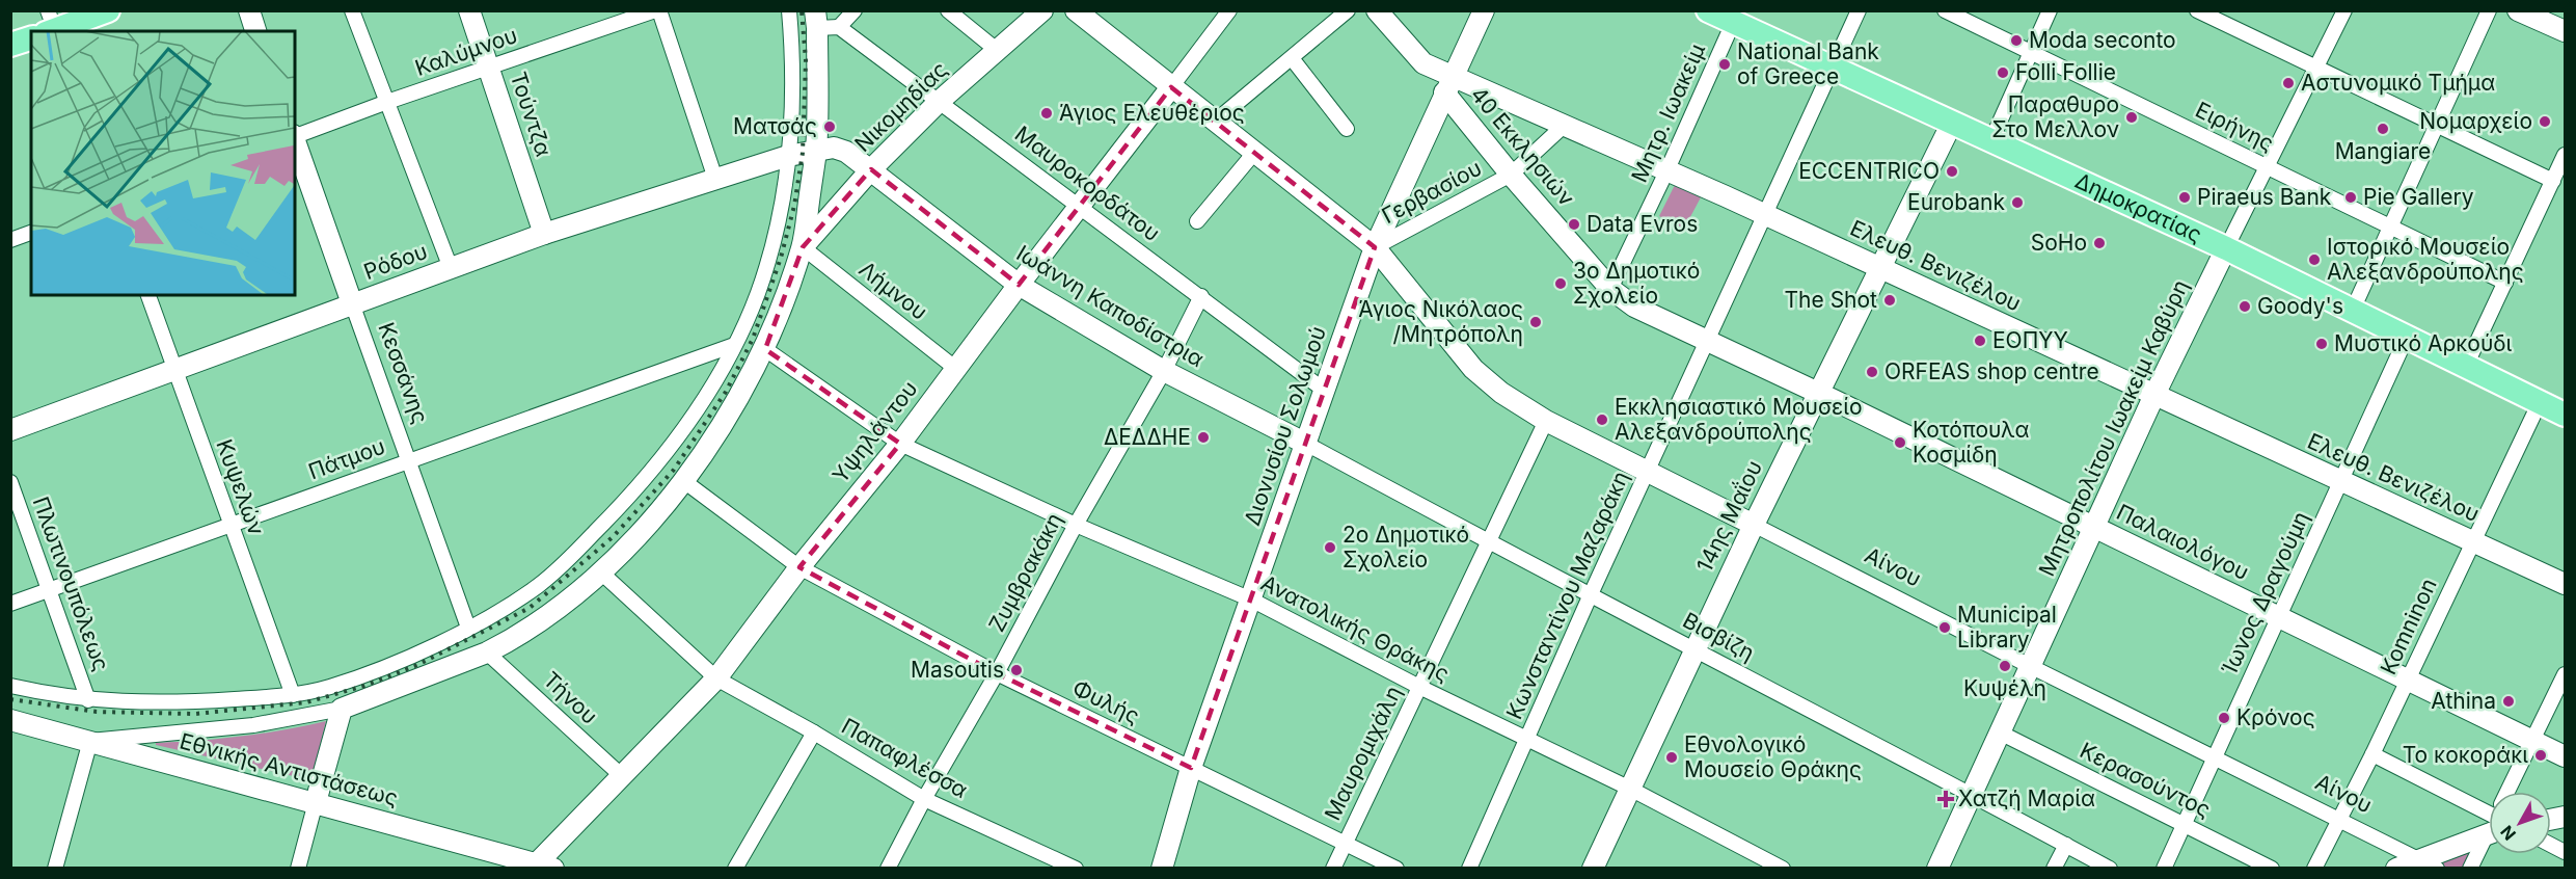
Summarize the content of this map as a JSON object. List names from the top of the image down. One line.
{"streets":{"main road":["Δημοκρατίας"],"street":["Καλύμνου","Νικομηδίας","Μητρ. Ιωακείμ","Τούντζα","Ειρήνης","40 Εκκλησιών","Μαυροκορδάτου","Γερβασίου","Ρόδου","Ελευθ. Βενιζέλου","Λήμνου","Ιωάννη Καποδίστρια","Κεσσάνης","Διονυσίου Σολωμού","Μητροπολίτου Ιωακείμ Καβύρη","Υψηλάντου","Πάτμου","Κυψελών","14ης Μαΐου","Παλαιολόγου","Αίνου","Ζυμβρακάκη","Πλωτινουπόλεως","Ίωνος Δραγούμη","Κωνσταντίνου Μαζαράκη","Komninon","Ανατολικής Θράκης","Βισβίζη","Τήνου","Φυλής","Μαυρομιχάλη","Παπαφλέσσα","Εθνικής Αντιστάσεως","Κερασούντος"]},"crossings":[["Καλύμνου","Τούντζα"],["Νικομηδίας","Μαυροκορδάτου"],["Νικομηδίας","Λήμνου"],["Νικομηδίας","Ιωάννη Καποδίστρια"],["Μητρ. Ιωακείμ","40 Εκκλησιών"],["Μητρ. Ιωακείμ","Δημοκρατίας"],["Μητρ. Ιωακείμ","Ελευθ. Βενιζέλου"],["Μητρ. Ιωακείμ","Παλαιολόγου"],["Τούντζα","Ρόδου"],["40 Εκκλησιών","Γερβασίου"],["40 Εκκλησιών","Ελευθ. Βενιζέλου"],["40 Εκκλησιών","Διονυσίου Σολωμού"],["40 Εκκλησιών","Παλαιολόγου"],["Μαυροκορδάτου","Διονυσίου Σολωμού"],["Μαυροκορδάτου","Υψηλάντου"],["Μαυροκορδάτου","Ζυμβρακάκη"],["Γερβασίου","Ελευθ. Βενιζέλου"],["Γερβασίου","Διονυσίου Σολωμού"],["Γερβασίου","Αίνου"],["Δημοκρατίας","Μητροπολίτου Ιωακείμ Καβύρη"],["Δημοκρατίας","14ης Μαΐου"],["Δημοκρατίας","Ίωνος Δραγούμη"],["Δημοκρατίας","Κωνσταντίνου Μαζαράκη"],["Δημοκρατίας","Komninon"],["Ρόδου","Ιωάννη Καποδίστρια"],["Ρόδου","Κεσσάνης"],["Ρόδου","Κυψελών"],["Ελευθ. Βενιζέλου","Διονυσίου Σολωμού"],["Ελευθ. Βενιζέλου","Μητροπολίτου Ιωακείμ Καβύρη"],["Ελευθ. Βενιζέλου","14ης Μαΐου"],["Ελευθ. Βενιζέλου","Ίωνος Δραγούμη"],["Ελευθ. Βενιζέλου","Κωνσταντίνου Μαζαράκη"],["Ελευθ. Βενιζέλου","Komninon"],["Λήμνου","Υψηλάντου"],["Ιωάννη Καποδίστρια","Διονυσίου Σολωμού"],["Ιωάννη Καποδίστρια","Υψηλάντου"],["Ιωάννη Καποδίστρια","Ζυμβρακάκη"],["Ιωάννη Καποδίστρια","Βισβίζη"],["Κεσσάνης","Πάτμου"],["Διονυσίου Σολωμού","Αίνου"],["Διονυσίου Σολωμού","Ανατολικής Θράκης"],["Διονυσίου Σολωμού","Βισβίζη"],["Διονυσίου Σολωμού","Φυλής"],["Μητροπολίτου Ιωακείμ Καβύρη","Παλαιολόγου"],["Μητροπολίτου Ιωακείμ Καβύρη","Αίνου"],["Μητροπολίτου Ιωακείμ Καβύρη","Βισβίζη"],["Μητροπολίτου Ιωακείμ Καβύρη","Κερασούντος"],["Υψηλάντου","Αίνου"],["Υψηλάντου","Ανατολικής Θράκης"],["Υψηλάντου","Τήνου"],["Υψηλάντου","Φυλής"],["Υψηλάντου","Παπαφλέσσα"],["Υψηλάντου","Εθνικής Αντιστάσεως"],["Πάτμου","Κυψελών"],["Πάτμου","Πλωτινουπόλεως"],["14ης Μαΐου","Παλαιολόγου"],["14ης Μαΐου","Αίνου"],["14ης Μαΐου","Ανατολικής Θράκης"],["14ης Μαΐου","Βισβίζη"],["Παλαιολόγου","Ίωνος Δραγούμη"],["Παλαιολόγου","Κωνσταντίνου Μαζαράκη"],["Παλαιολόγου","Komninon"],["Αίνου","Ίωνος Δραγούμη"],["Αίνου","Κωνσταντίνου Μαζαράκη"],["Αίνου","Komninon"],["Αίνου","Μαυρομιχάλη"],["Ζυμβρακάκη","Ανατολικής Θράκης"],["Ζυμβρακάκη","Φυλής"],["Ζυμβρακάκη","Παπαφλέσσα"],["Ίωνος Δραγούμη","Κερασούντος"],["Κωνσταντίνου Μαζαράκη","Ανατολικής Θράκης"],["Κωνσταντίνου Μαζαράκη","Βισβίζη"],["Ανατολικής Θράκης","Μαυρομιχάλη"],["Βισβίζη","Μαυρομιχάλη"],["Φυλής","Μαυρομιχάλη"]],"places":{"other":["Moda seconto","National Bank of Greece","Folli Follie","Αστυνομικό Τμήμα","Άγιος Ελευθέριος","Παραθυρο Στο Μελλον","Νομαρχείο","Ματσάς","Mangiare","ECCENTRICO","Piraeus Bank","Pie Gallery","Eurobank","Data Evros","SοHο","Ιστορικό Μουσείο Αλεξανδρούπολης","3ο Δημοτικό Σχολείο","The Shot","Goody's","Άγιος Νικόλαος /Μητρόπολη","ΕΟΠΥΥ","Μυστικό Αρκούδι","ORFEAS shop centre","Εκκλησιαστικό Μουσείο Αλεξανδρούπολης","ΔΕΔΔΗΕ","Κοτόπουλα Κοσμίδη","2o Δημοτικό Σχολείο","Municipal Library","Κυψέλη","Masoutis","Athina","Κρόνος","Το κοκοράκι","Εθνολογικό Μουσείο Θράκης"],"health":["Χατζή Μαρία"]},"north":"bottom left"}
